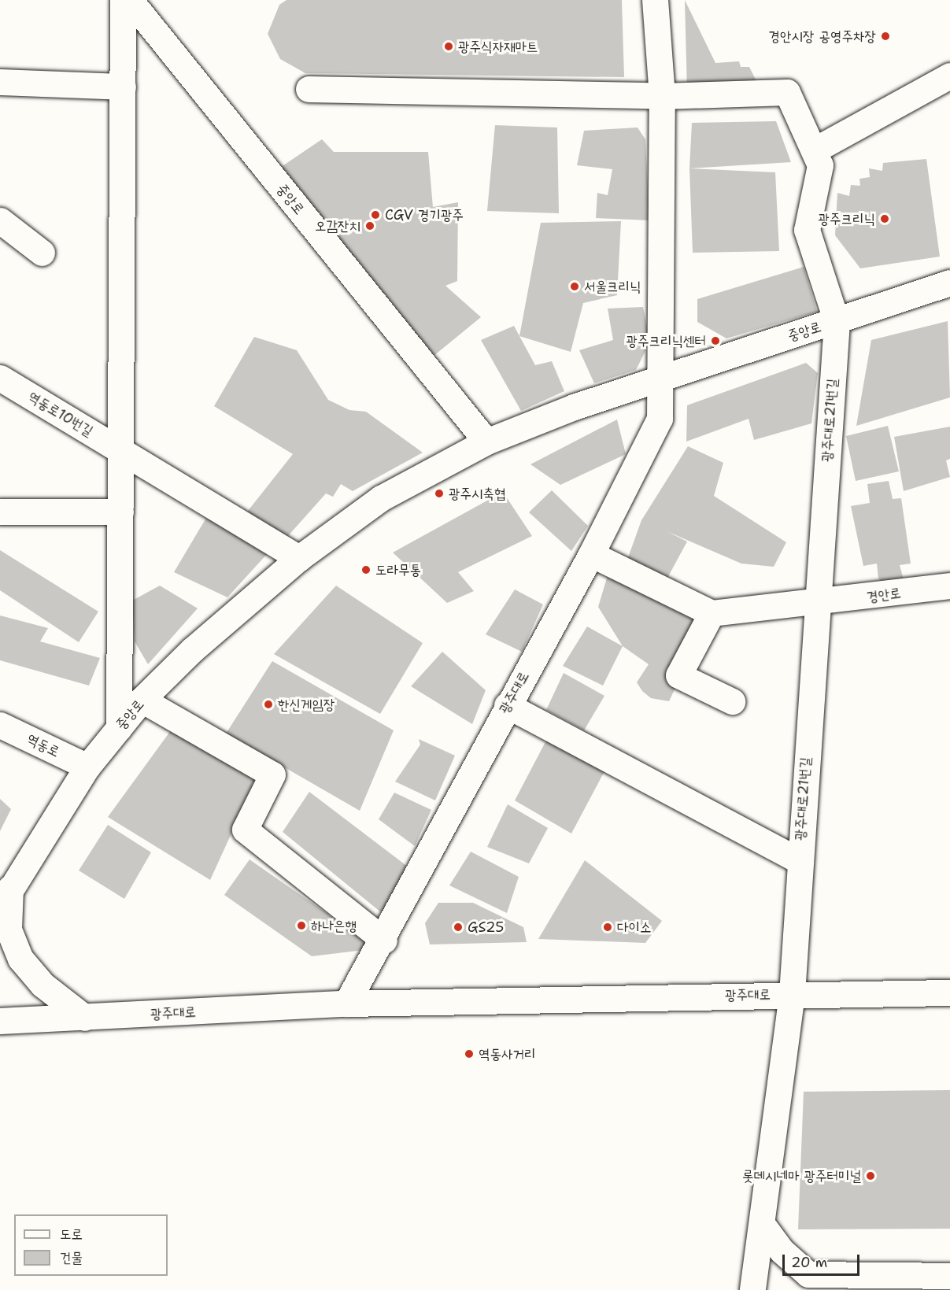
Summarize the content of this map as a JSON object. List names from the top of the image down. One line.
{"streets":{"street":["중앙로","역동로10번길","광주대로21번길","경안로","광주대로","역동로"]},"crossings":[["중앙로","광주대로21번길"],["중앙로","광주대로"],["중앙로","역동로"],["광주대로21번길","경안로"],["광주대로21번길","광주대로"]],"places":["경안시장 공영주차장","광주식자재마트","CGV 경기광주","광주크리닉","오감잔치","서울크리닉","광주크리닉센터","광주시축협","도라무통","한신게임장","하나은행","GS25","다이소","역동사거리","롯데시네마 광주터미널"],"legend":["도로","건물"],"scale_bar":"20 m"}
